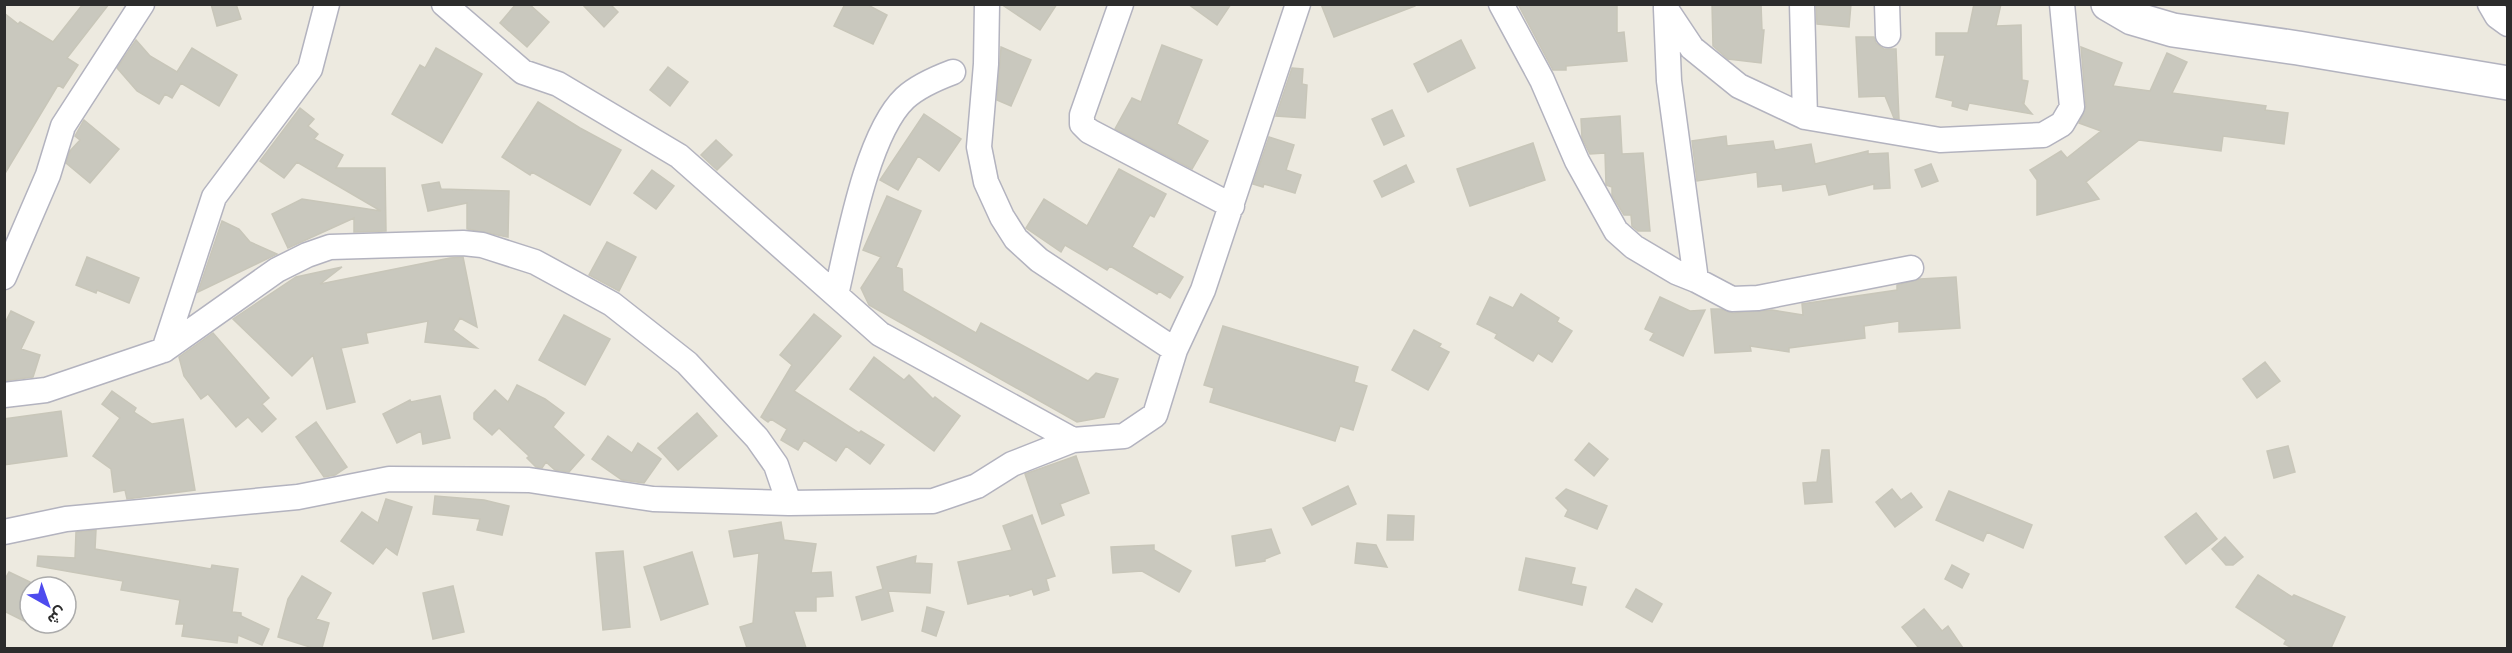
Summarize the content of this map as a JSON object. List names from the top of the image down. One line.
{"north":"bottom right"}
